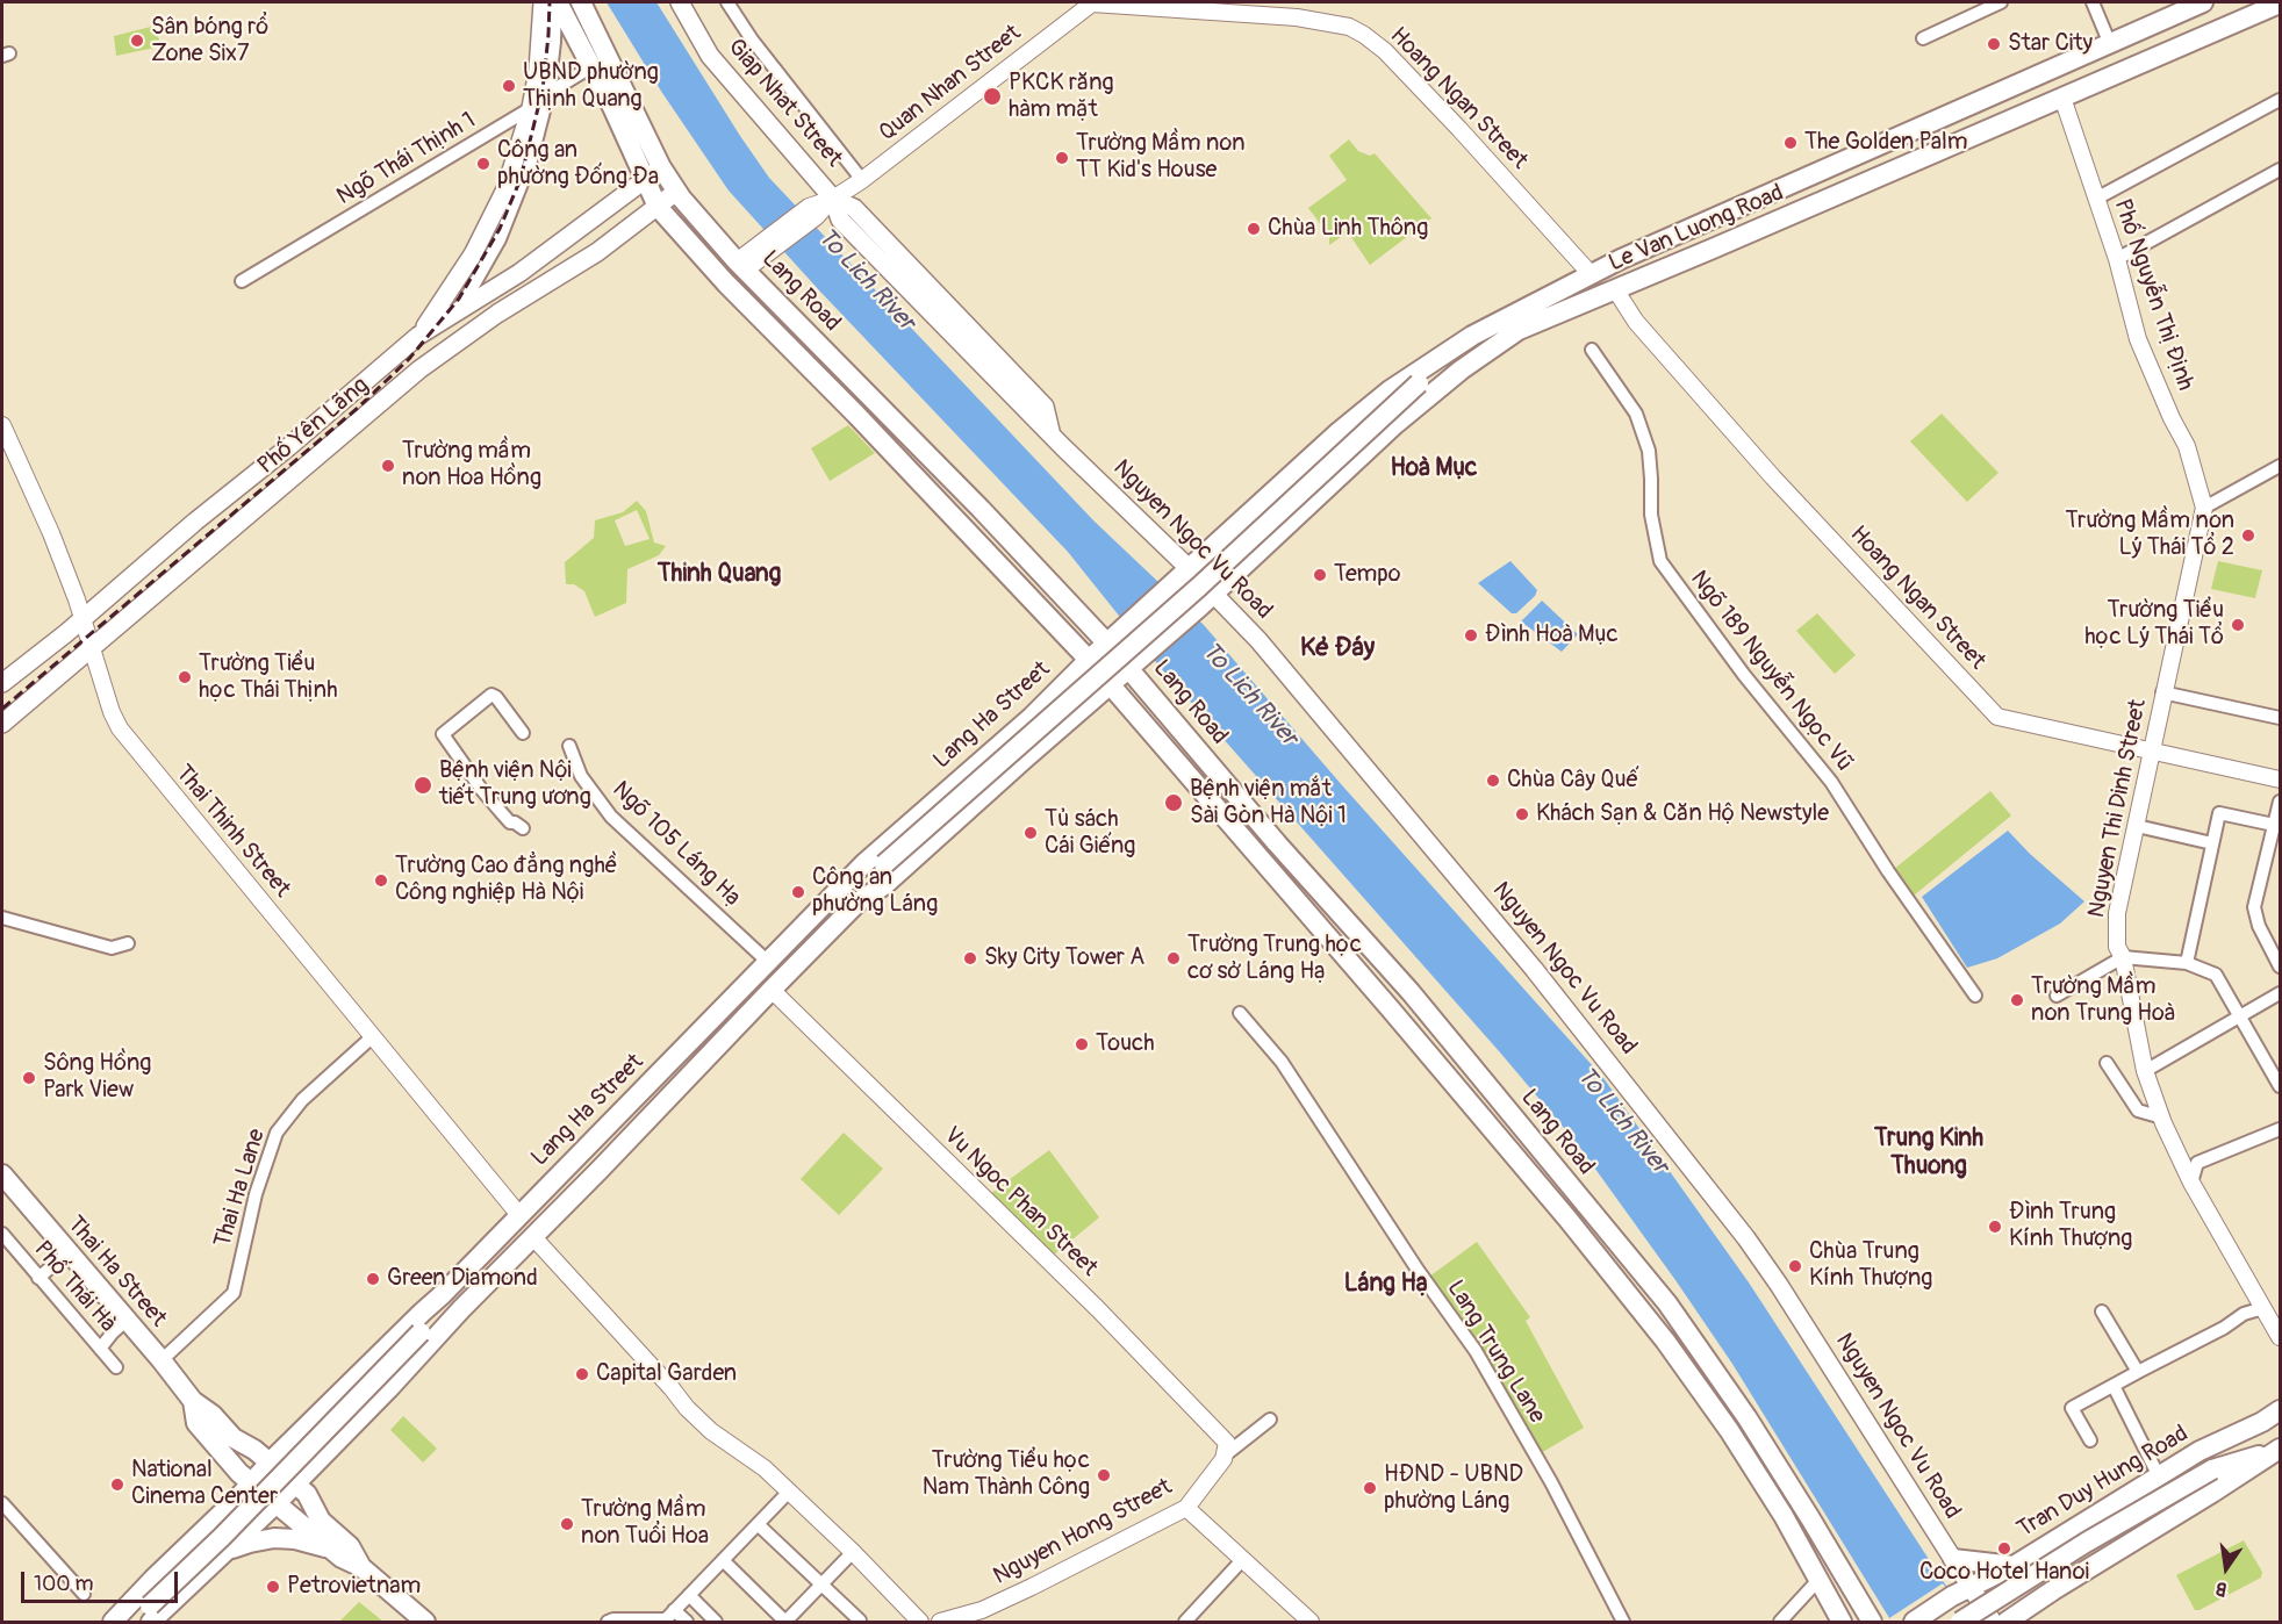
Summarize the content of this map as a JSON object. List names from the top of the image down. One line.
{"streets":{"main road":["Giap Nhat Street","Le Van Luong Road","Lang Road","Phố Yên Lãng","Nguyen Ngoc Vu Road","Lang Ha Street","Thai Ha Street","Tran Duy Hung Road"],"street":["Quan Nhan Street","Hoang Ngan Street","Ngõ Thái Thịnh 1","Phố Nguyễn Thị Định","Ngõ 189 Nguyễn Ngọc Vũ","Nguyen Thi Dinh Street","Thai Thinh Street","Ngõ 105 Láng Hạ","Thai Ha Lane","Vu Ngoc Phan Street","Phố Thái Hà","Lang Trung Lane","Nguyen Hong Street"]},"crossings":[["Quan Nhan Street","Hoang Ngan Street"],["Quan Nhan Street","Giap Nhat Street"],["Quan Nhan Street","Lang Road"],["Quan Nhan Street","Nguyen Ngoc Vu Road"],["Hoang Ngan Street","Le Van Luong Road"],["Hoang Ngan Street","Nguyen Thi Dinh Street"],["Giap Nhat Street","Nguyen Ngoc Vu Road"],["Ngõ Thái Thịnh 1","Lang Road"],["Le Van Luong Road","Lang Road"],["Le Van Luong Road","Phố Nguyễn Thị Định"],["Le Van Luong Road","Nguyen Ngoc Vu Road"],["Le Van Luong Road","Lang Ha Street"],["Lang Road","Phố Yên Lãng"],["Lang Road","Lang Ha Street"],["Phố Nguyễn Thị Định","Nguyen Thi Dinh Street"],["Phố Yên Lãng","Thai Thinh Street"],["Nguyen Ngoc Vu Road","Tran Duy Hung Road"],["Lang Ha Street","Thai Thinh Street"],["Lang Ha Street","Ngõ 105 Láng Hạ"],["Lang Ha Street","Thai Ha Street"],["Thai Thinh Street","Thai Ha Lane"],["Thai Ha Lane","Thai Ha Street"],["Vu Ngoc Phan Street","Nguyen Hong Street"]],"districts":["Hoà Mục","Thinh Quang","Kẻ Đáy","Trung Kinh Thuong","Láng Hạ"],"water":["To Lich River"],"places":["Sân bóng rổ Zone Six7","Star City","UBND phường Thịnh Quang","PKCK răng hàm mặt","The Golden Palm","Trường Mầm non TT Kid's House","Công an phường Đống Đa","Chùa Linh Thông","Trường mầm non Hoa Hồng","Trường Mầm non Lý Thái Tổ 2","Tempo","Trường Tiểu học Lý Thái Tổ","Đình Hoà Mục","Trường Tiểu học Thái Thịnh","Chùa Cây Quế","Bệnh viện Nội tiết Trung ương","Bệnh viện mắt Sài Gòn Hà Nội 1","Khách Sạn & Căn Hộ Newstyle","Tủ sách Cái Giếng","Trường Cao đẳng nghề Công nghiệp Hà Nội","Công an phường Láng","Sky City Tower A","Trường Trung học cơ sở Láng Hạ","Trường Mầm non Trung Hoà","Touch","Sông Hồng Park View","Đình Trung Kính Thượng","Chùa Trung Kính Thượng","Green Diamond","Capital Garden","Trường Tiểu học Nam Thành Công","National Cinema Center","HĐND - UBND phường Láng","Trường Mầm non Tuổi Hoa","Coco Hotel Hanoi","Petrovietnam"],"scale_bar":"100 m","north":"bottom"}
